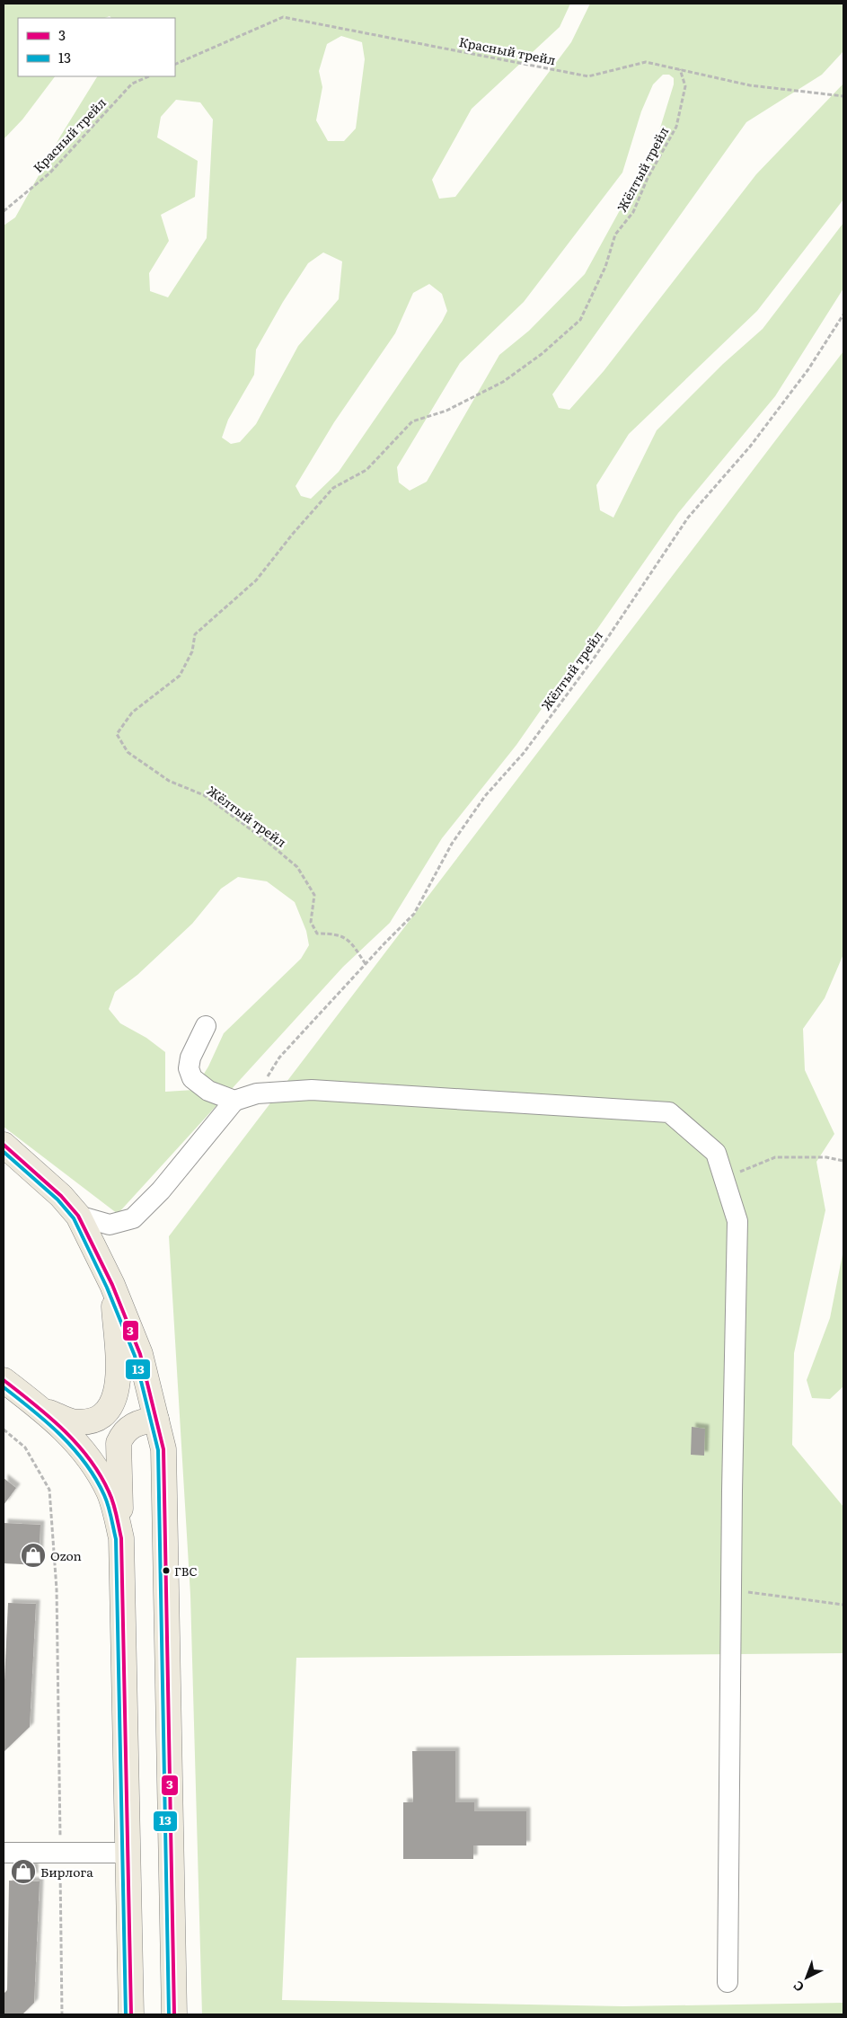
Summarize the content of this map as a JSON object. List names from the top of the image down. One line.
{"streets":{"path":["Красный трейл","Жёлтый трейл"]},"crossings":[["Красный трейл","Жёлтый трейл"]],"places":{"shop":["Ozon","Бирлога"],"other":["ГВС"]},"lines":["transit line 3","transit line 13"],"legend":["3","13"],"north":"bottom left"}
